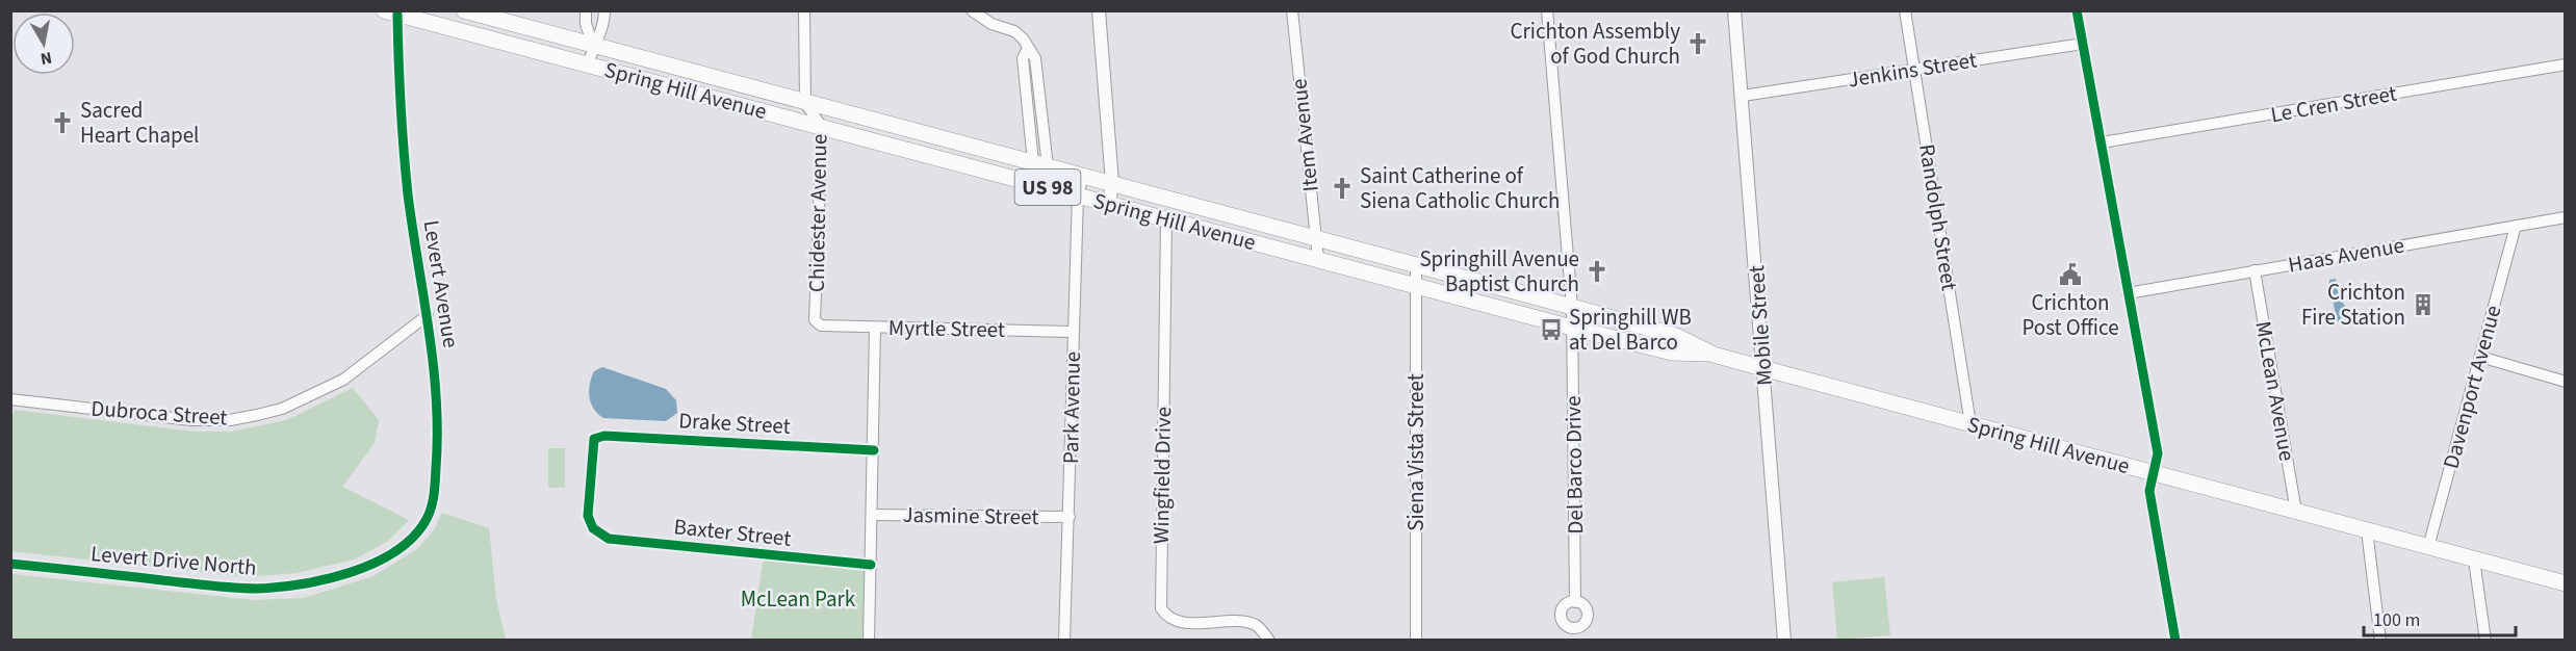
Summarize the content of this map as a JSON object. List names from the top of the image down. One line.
{"streets":{"main road":["Spring Hill Avenue","US 98"],"street":["Jenkins Street","Le Cren Street","Item Avenue","Chidester Avenue","Randolph Street","Haas Avenue","Levert Avenue","Mobile Street","Myrtle Street","Davenport Avenue","McLean Avenue","Park Avenue","Dubroca Street","Drake Street","Siena Vista Street","Del Barco Drive","Wingfield Drive","Jasmine Street","Baxter Street","Levert Drive North"]},"crossings":[["Jenkins Street","Randolph Street"],["Jenkins Street","Mobile Street"],["Spring Hill Avenue","Item Avenue"],["Spring Hill Avenue","Chidester Avenue"],["Spring Hill Avenue","Randolph Street"],["Spring Hill Avenue","Levert Avenue"],["Spring Hill Avenue","Mobile Street"],["Spring Hill Avenue","Davenport Avenue"],["Spring Hill Avenue","McLean Avenue"],["Spring Hill Avenue","Park Avenue"],["Spring Hill Avenue","Siena Vista Street"],["Spring Hill Avenue","Del Barco Drive"],["Spring Hill Avenue","Wingfield Drive"],["Chidester Avenue","Myrtle Street"],["Haas Avenue","Davenport Avenue"],["Haas Avenue","McLean Avenue"],["Levert Avenue","Dubroca Street"],["Levert Avenue","Levert Drive North"],["Myrtle Street","Park Avenue"],["Park Avenue","Jasmine Street"],["Drake Street","Baxter Street"]],"parks":["McLean Park"],"places":{"church":["Crichton Assembly of God Church","Sacred Heart Chapel","Saint Catherine of Siena Catholic Church","Springhill Avenue Baptist Church"],"public building":["Crichton Post Office"],"building":["Crichton Fire Station"],"bus stop":["Springhill WB at Del Barco"]},"scale_bar":"100 m","north":"bottom"}
